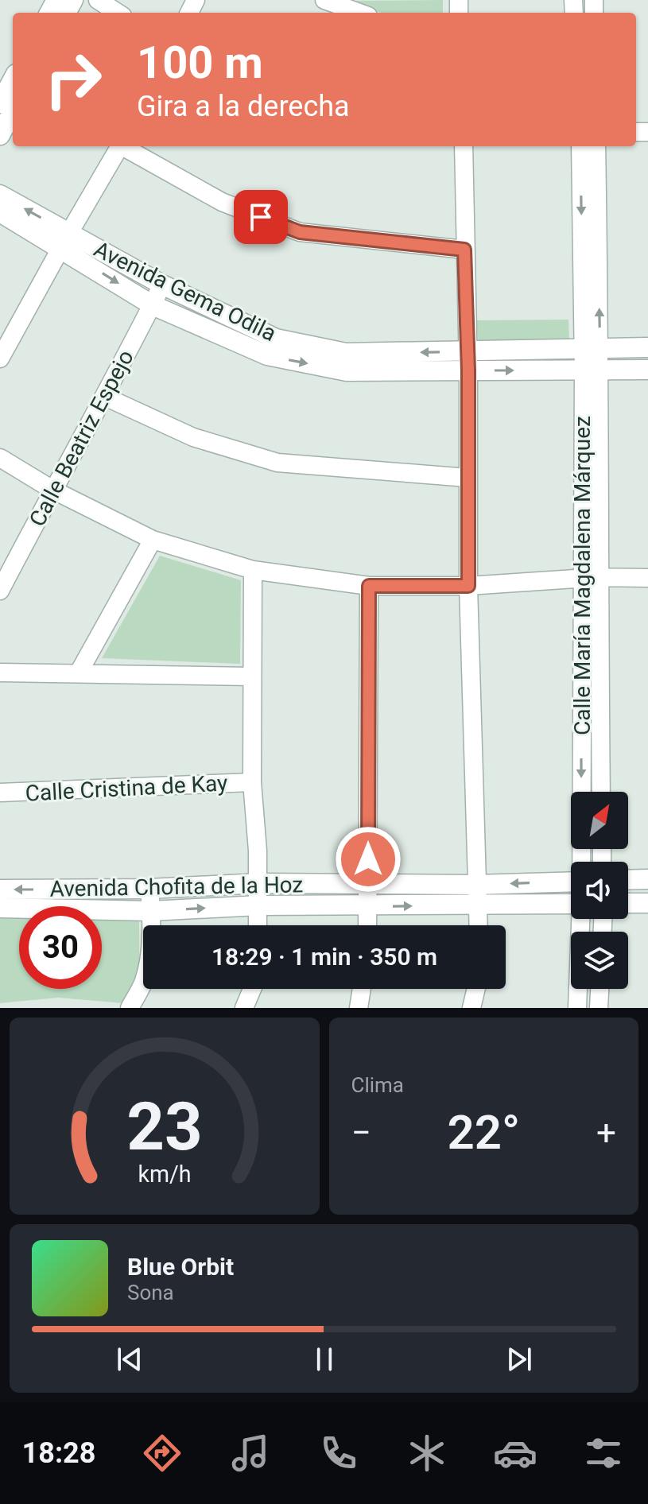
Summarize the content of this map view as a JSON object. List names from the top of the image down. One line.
{"streets":{"street":["Avenida Gema Odila","Calle Beatriz Espejo","Calle María Magdalena Márquez","Calle Cristina de Kay","Avenida Chofita de la Hoz"]},"crossings":[["Avenida Gema Odila","Calle Beatriz Espejo"],["Avenida Gema Odila","Calle María Magdalena Márquez"]],"north":"top right","page":{"turn":["100 m","Gira a la derecha"],"limit":"30","trip":"18:29 · 1 min · 350 m","tile":"Clima","heat":["−","22°","+"],"song":["Blue Orbit","Sona"],"tabs":"18:28","gauge":["23","km/h"]}}
